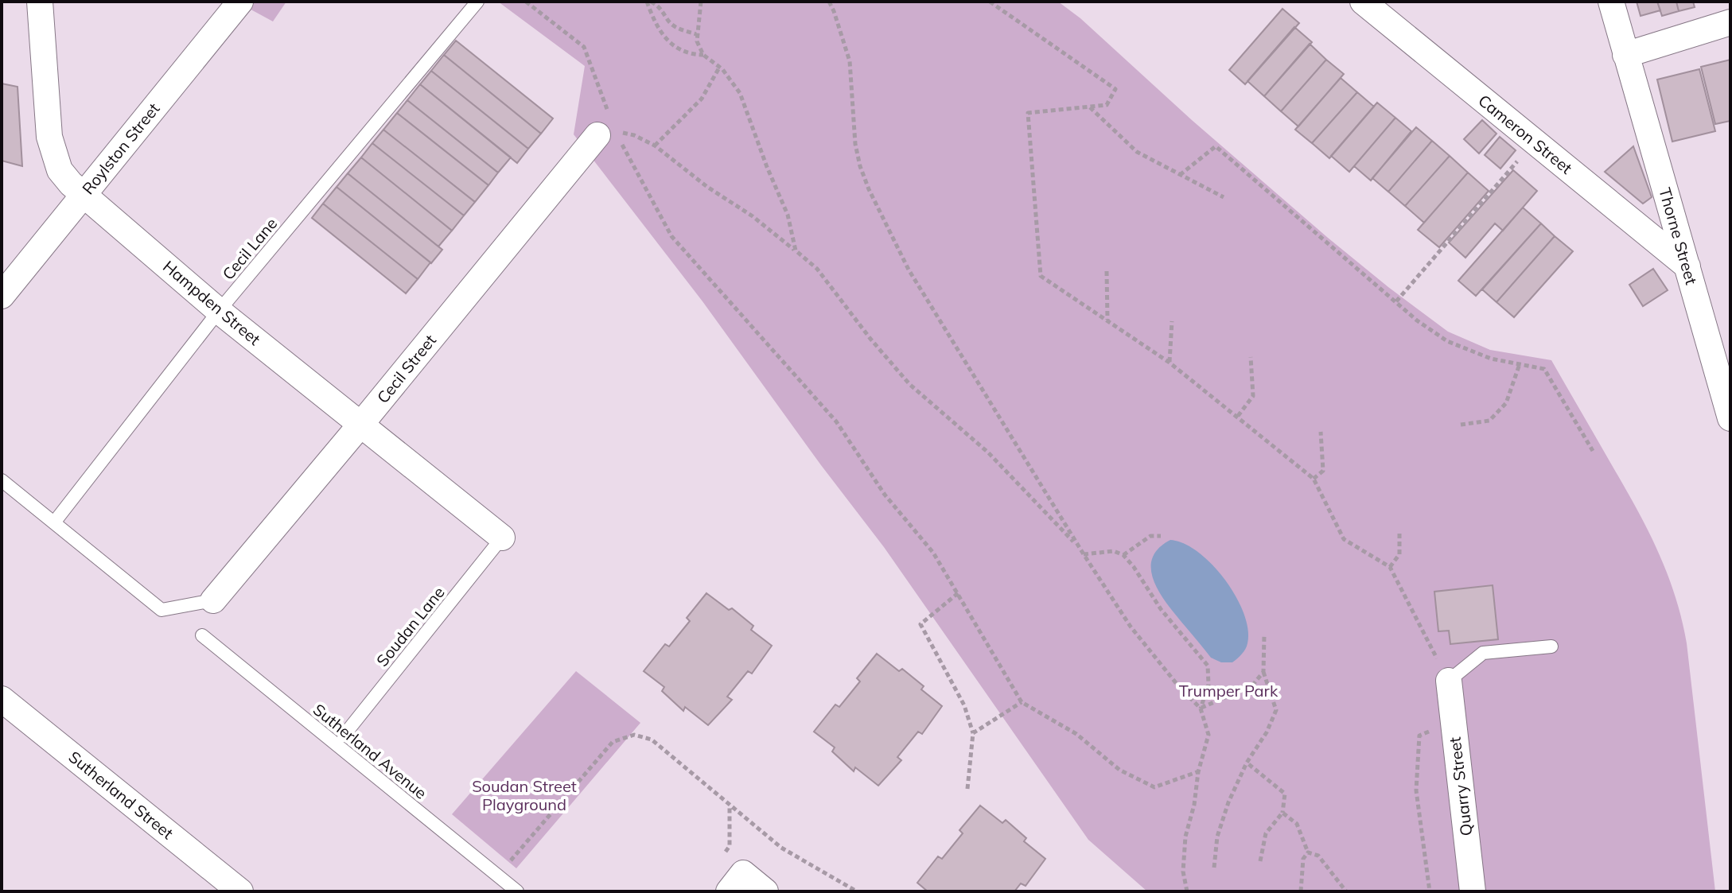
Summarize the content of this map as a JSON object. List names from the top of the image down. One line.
{"streets":{"street":["Cameron Street","Roylston Street","Thorne Street","Hampden Street","Cecil Street","Quarry Street","Sutherland Street"],"lane":["Cecil Lane","Soudan Lane","Sutherland Avenue"]},"crossings":[["Cameron Street","Thorne Street"],["Roylston Street","Hampden Street"],["Cecil Lane","Hampden Street"],["Hampden Street","Cecil Street"],["Hampden Street","Soudan Lane"]],"parks":["Trumper Park","Soudan Street Playground"]}
